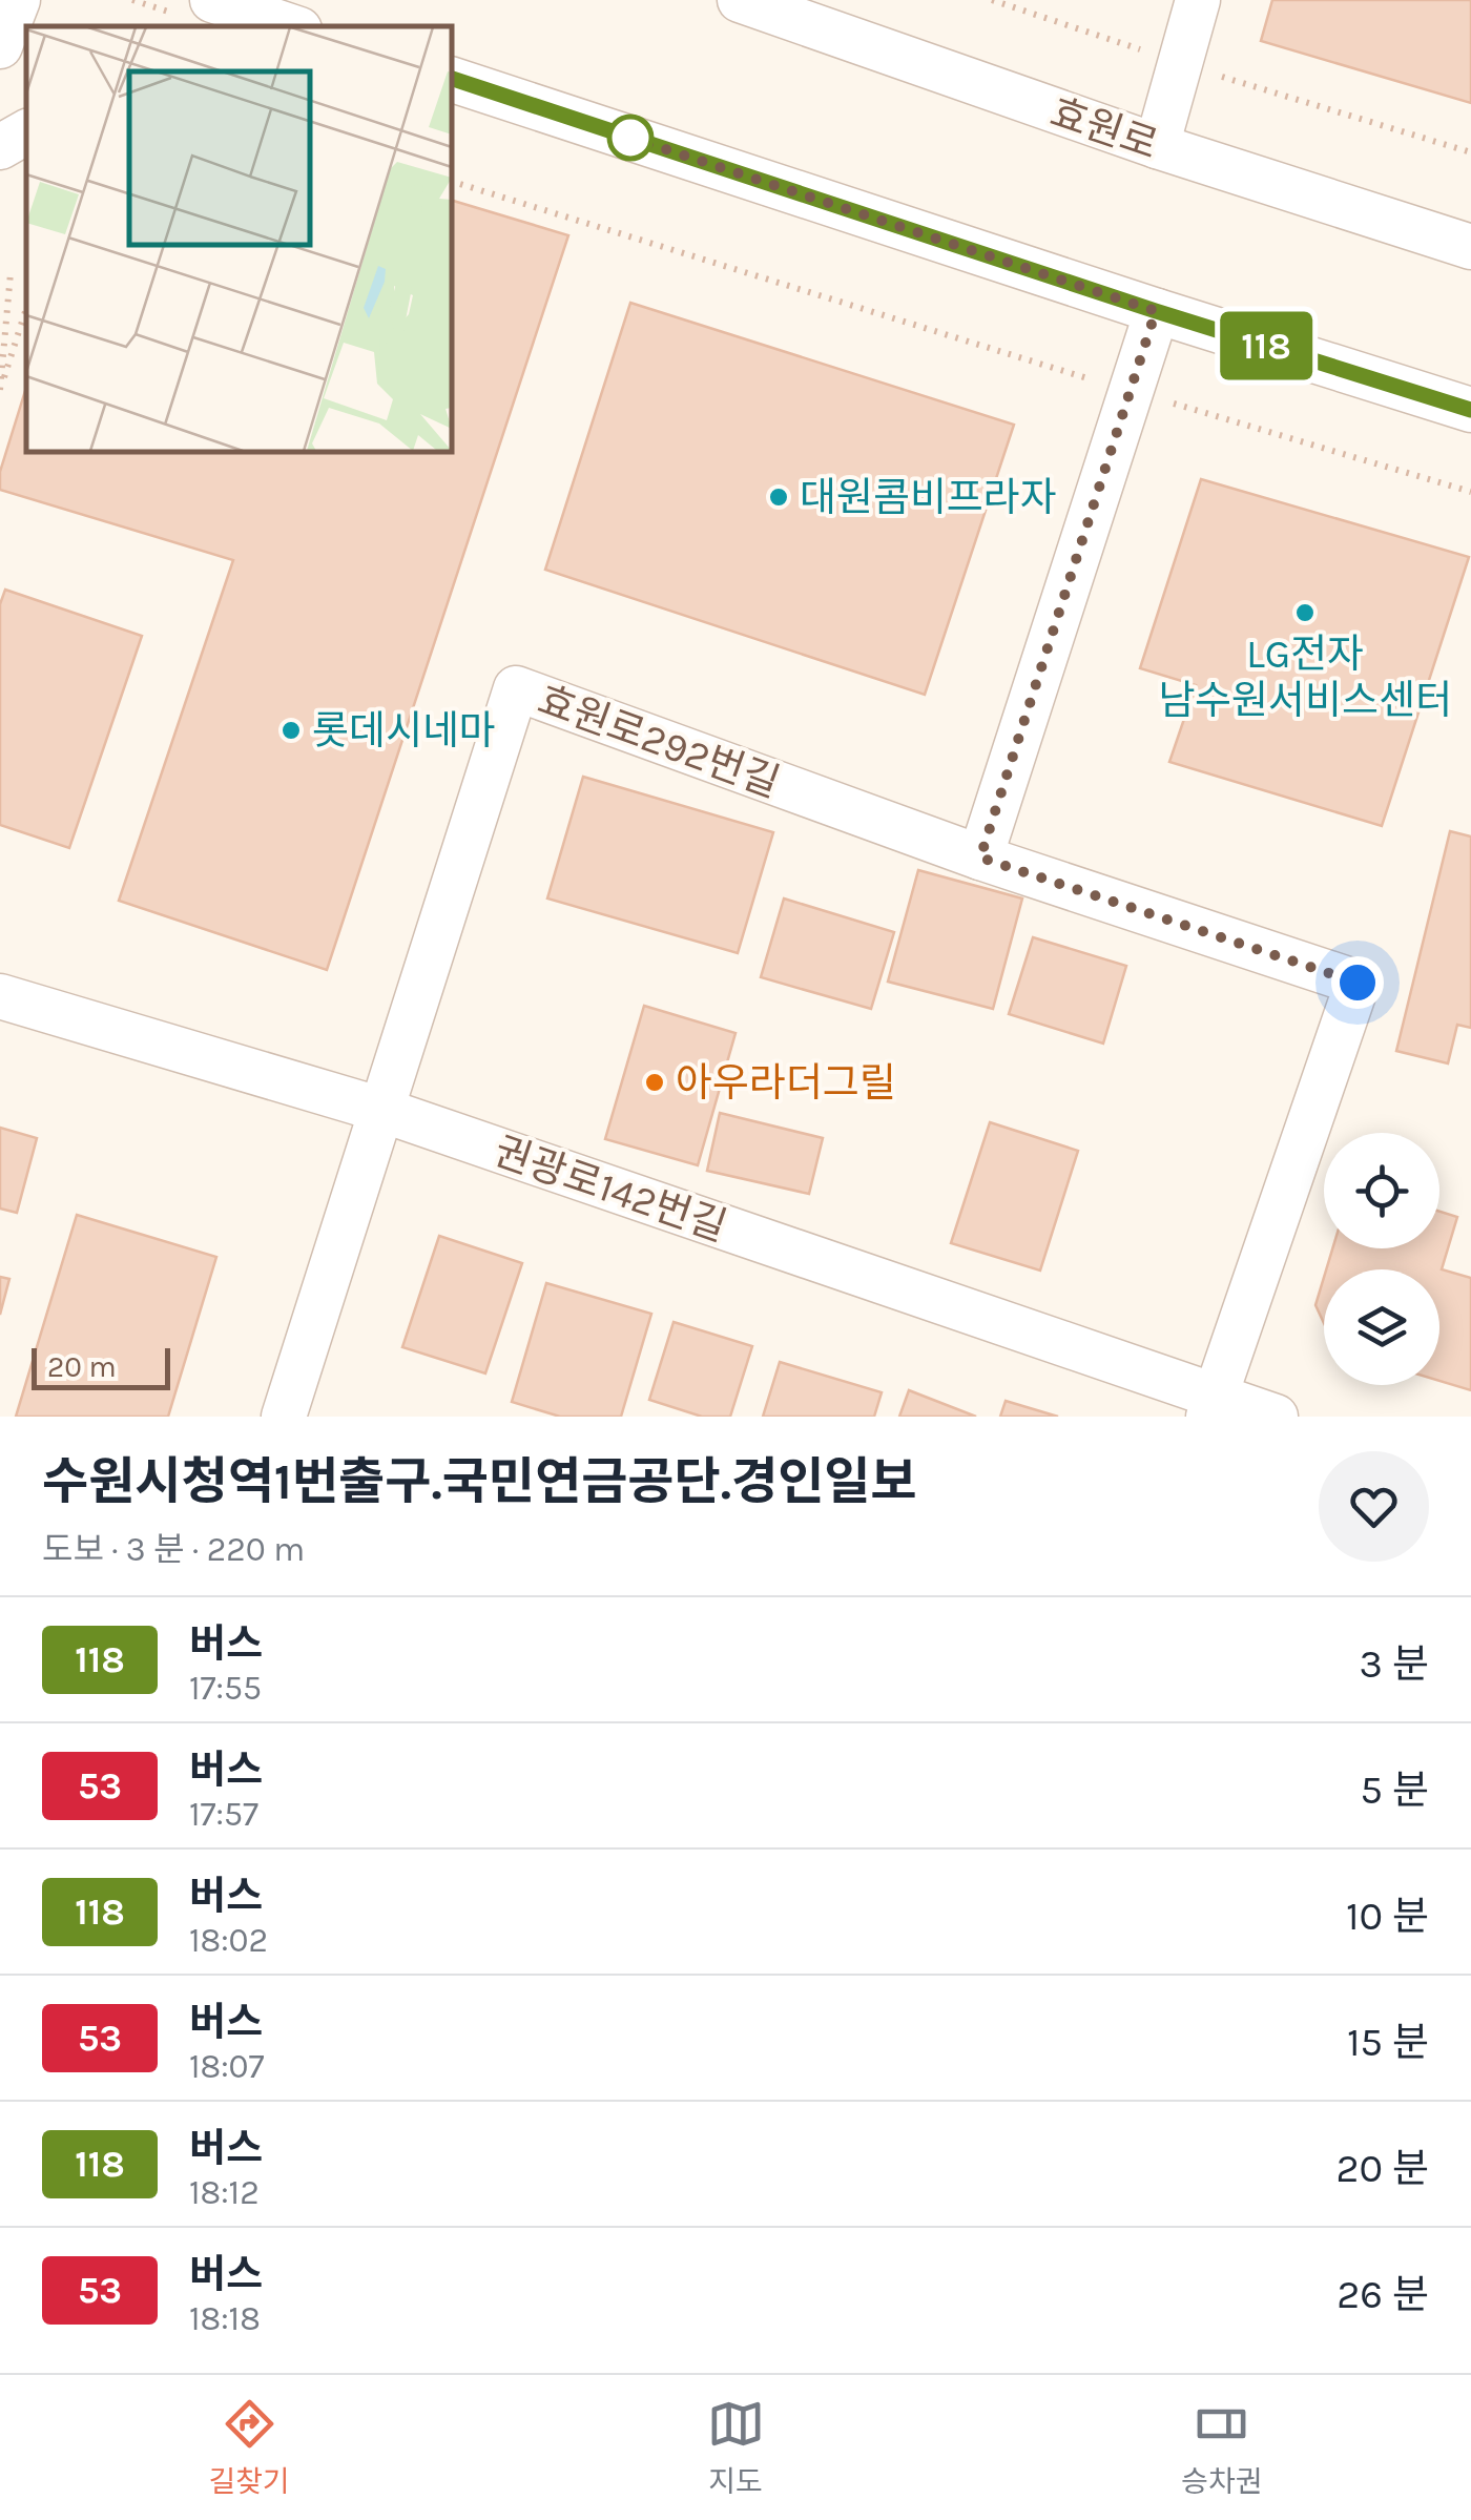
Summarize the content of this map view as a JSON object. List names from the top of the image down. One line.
{"streets":{"street":["효원로","효원로292번길","권광로142번길"]},"crossings":[["효원로292번길","권광로142번길"]],"places":["대원콤비프라자","LG전자 남수원서비스센터","롯데시네마","아우라더그릴"],"lines":["bus line 118"],"scale_bar":"20 m","page":{"on_map":"118","scale":"20 m","heading":["수원시청역1번출구.국민연금공단.경인일보","도보 · 3 분 · 220 m"],"list":[{"mark":"118","name":"버스","note":"17:55","value":"3 분"},{"mark":"53","name":"버스","note":"17:57","value":"5 분"},{"mark":"118","name":"버스","note":"18:02","value":"10 분"},{"mark":"53","name":"버스","note":"18:07","value":"15 분"},{"mark":"118","name":"버스","note":"18:12","value":"20 분"},{"mark":"53","name":"버스","note":"18:18","value":"26 분"}],"tabs":["길찾기","지도","승차권"]}}
